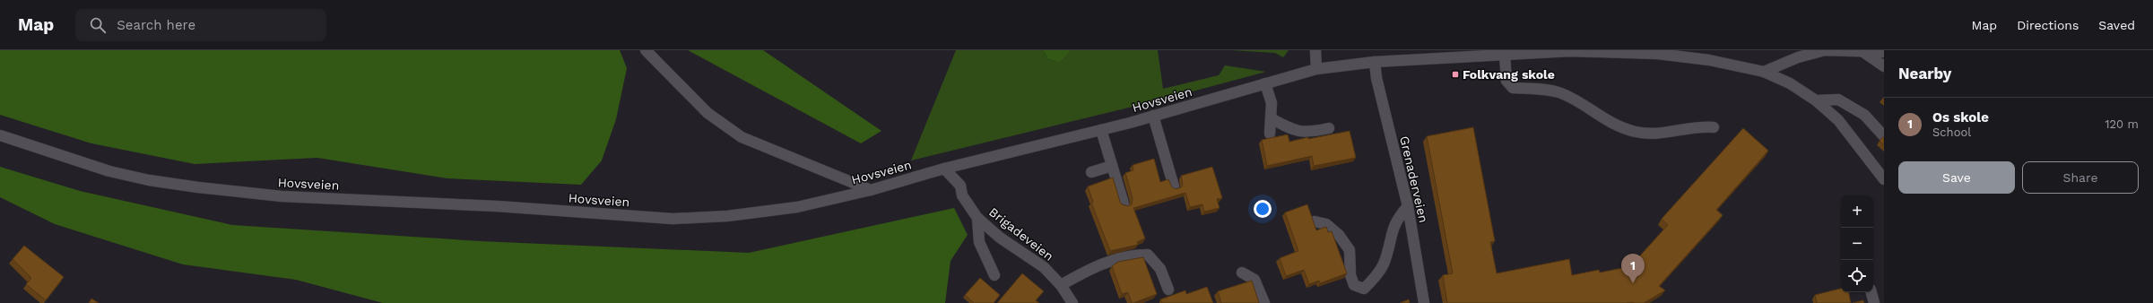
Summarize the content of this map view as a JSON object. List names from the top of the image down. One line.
{"streets":{"street":["Hovsveien","Grenaderveien","Brigadeveien"]},"crossings":[["Hovsveien","Grenaderveien"],["Hovsveien","Brigadeveien"]],"places":{"transit":["Folkvang skole"]},"page":{"header":"Map","search":"Search here","nav":["Map","Directions","Saved"],"heading":"Nearby","list":[{"mark":"1","name":"Os skole","note":"School","value":"120 m"}],"buttons":["Save","Share"],"map_buttons":["+","−"],"pins":"1"}}
